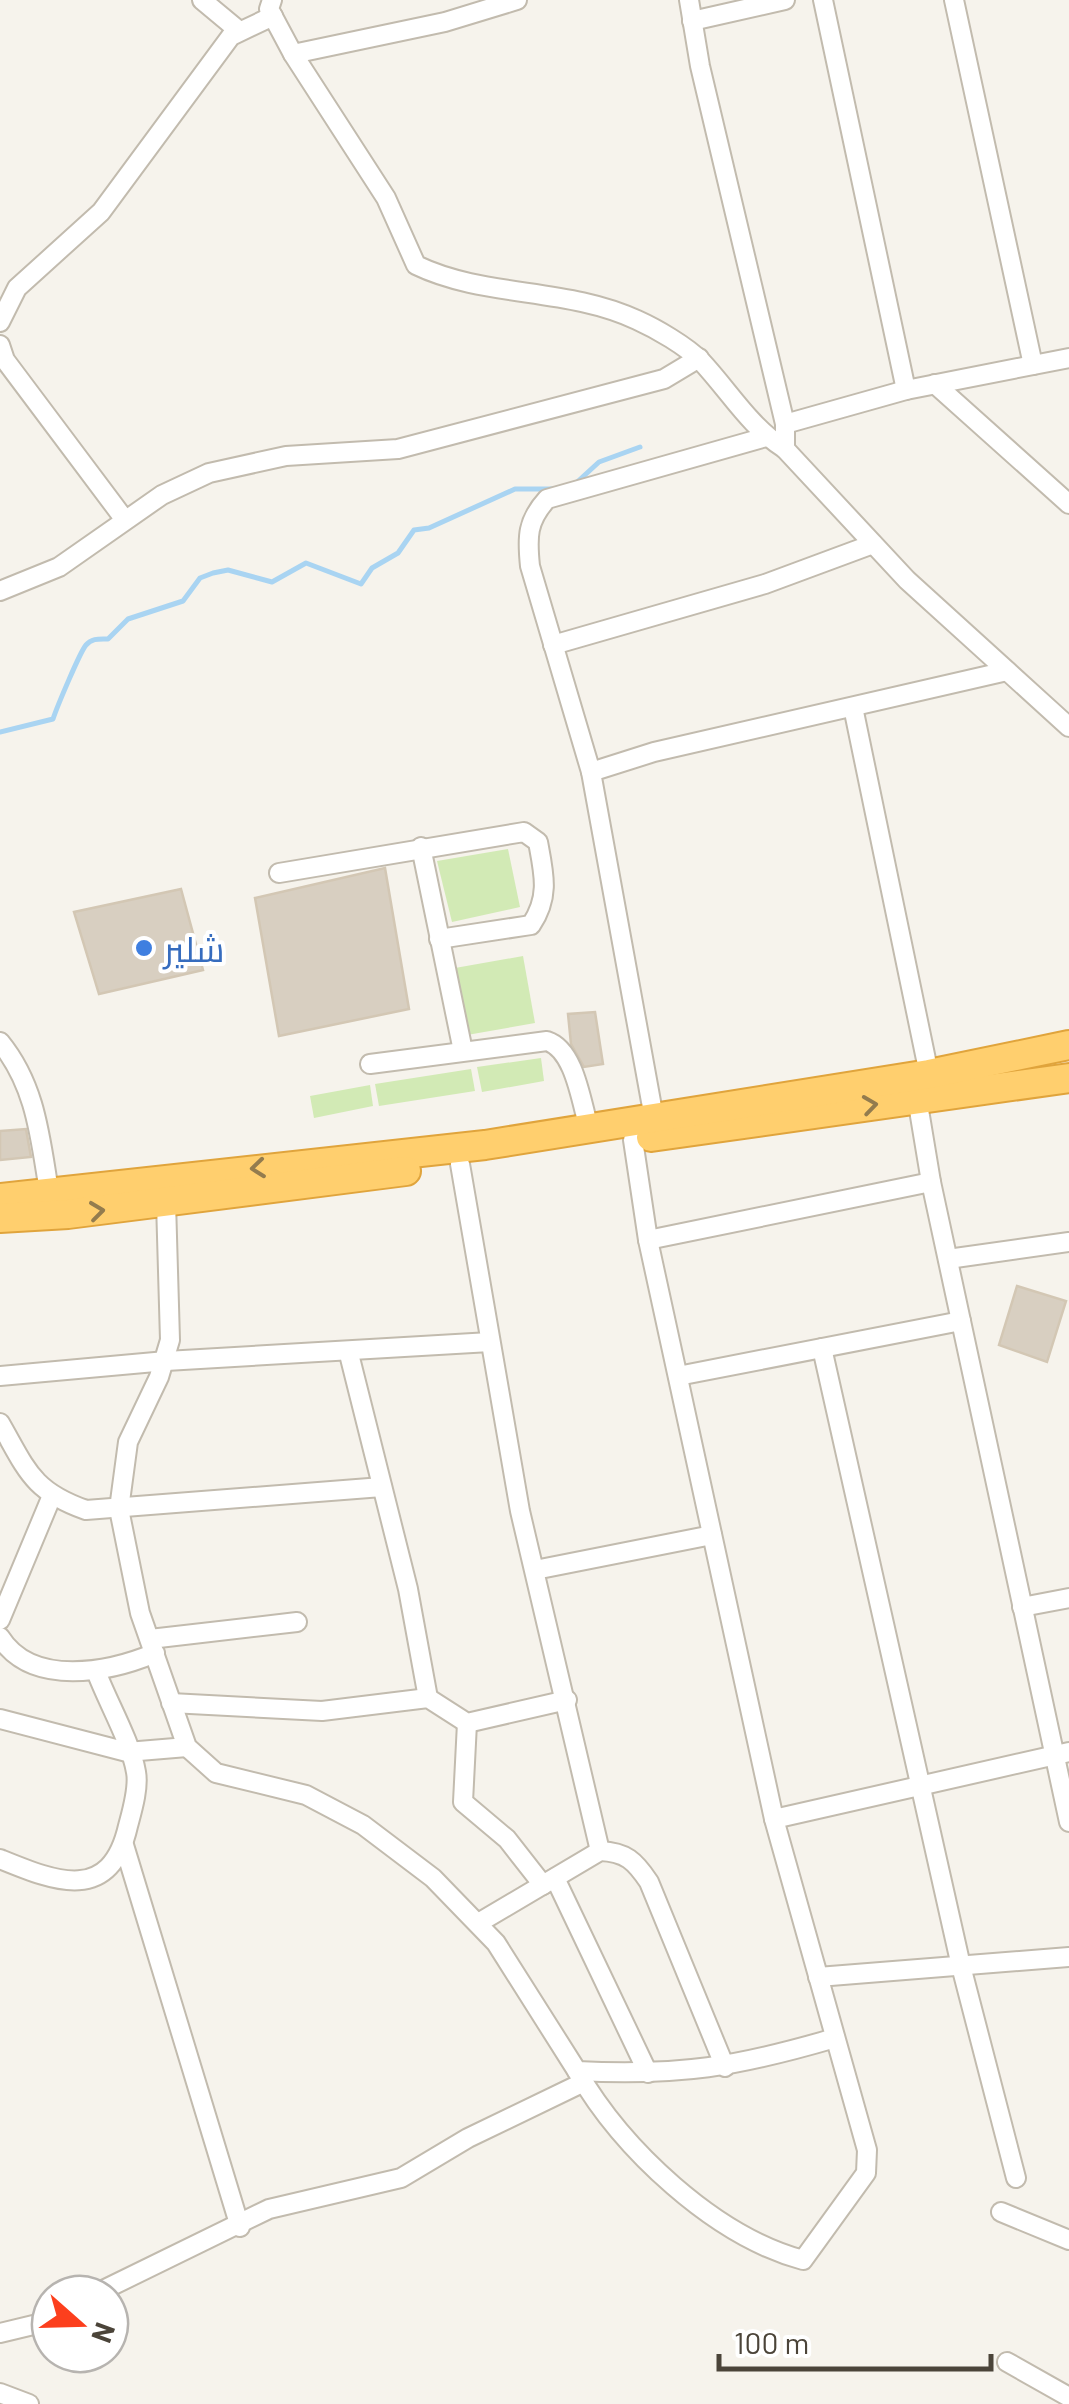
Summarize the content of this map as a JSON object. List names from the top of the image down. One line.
{"places":["شلير"],"scale_bar":"100 m","north":"right"}
